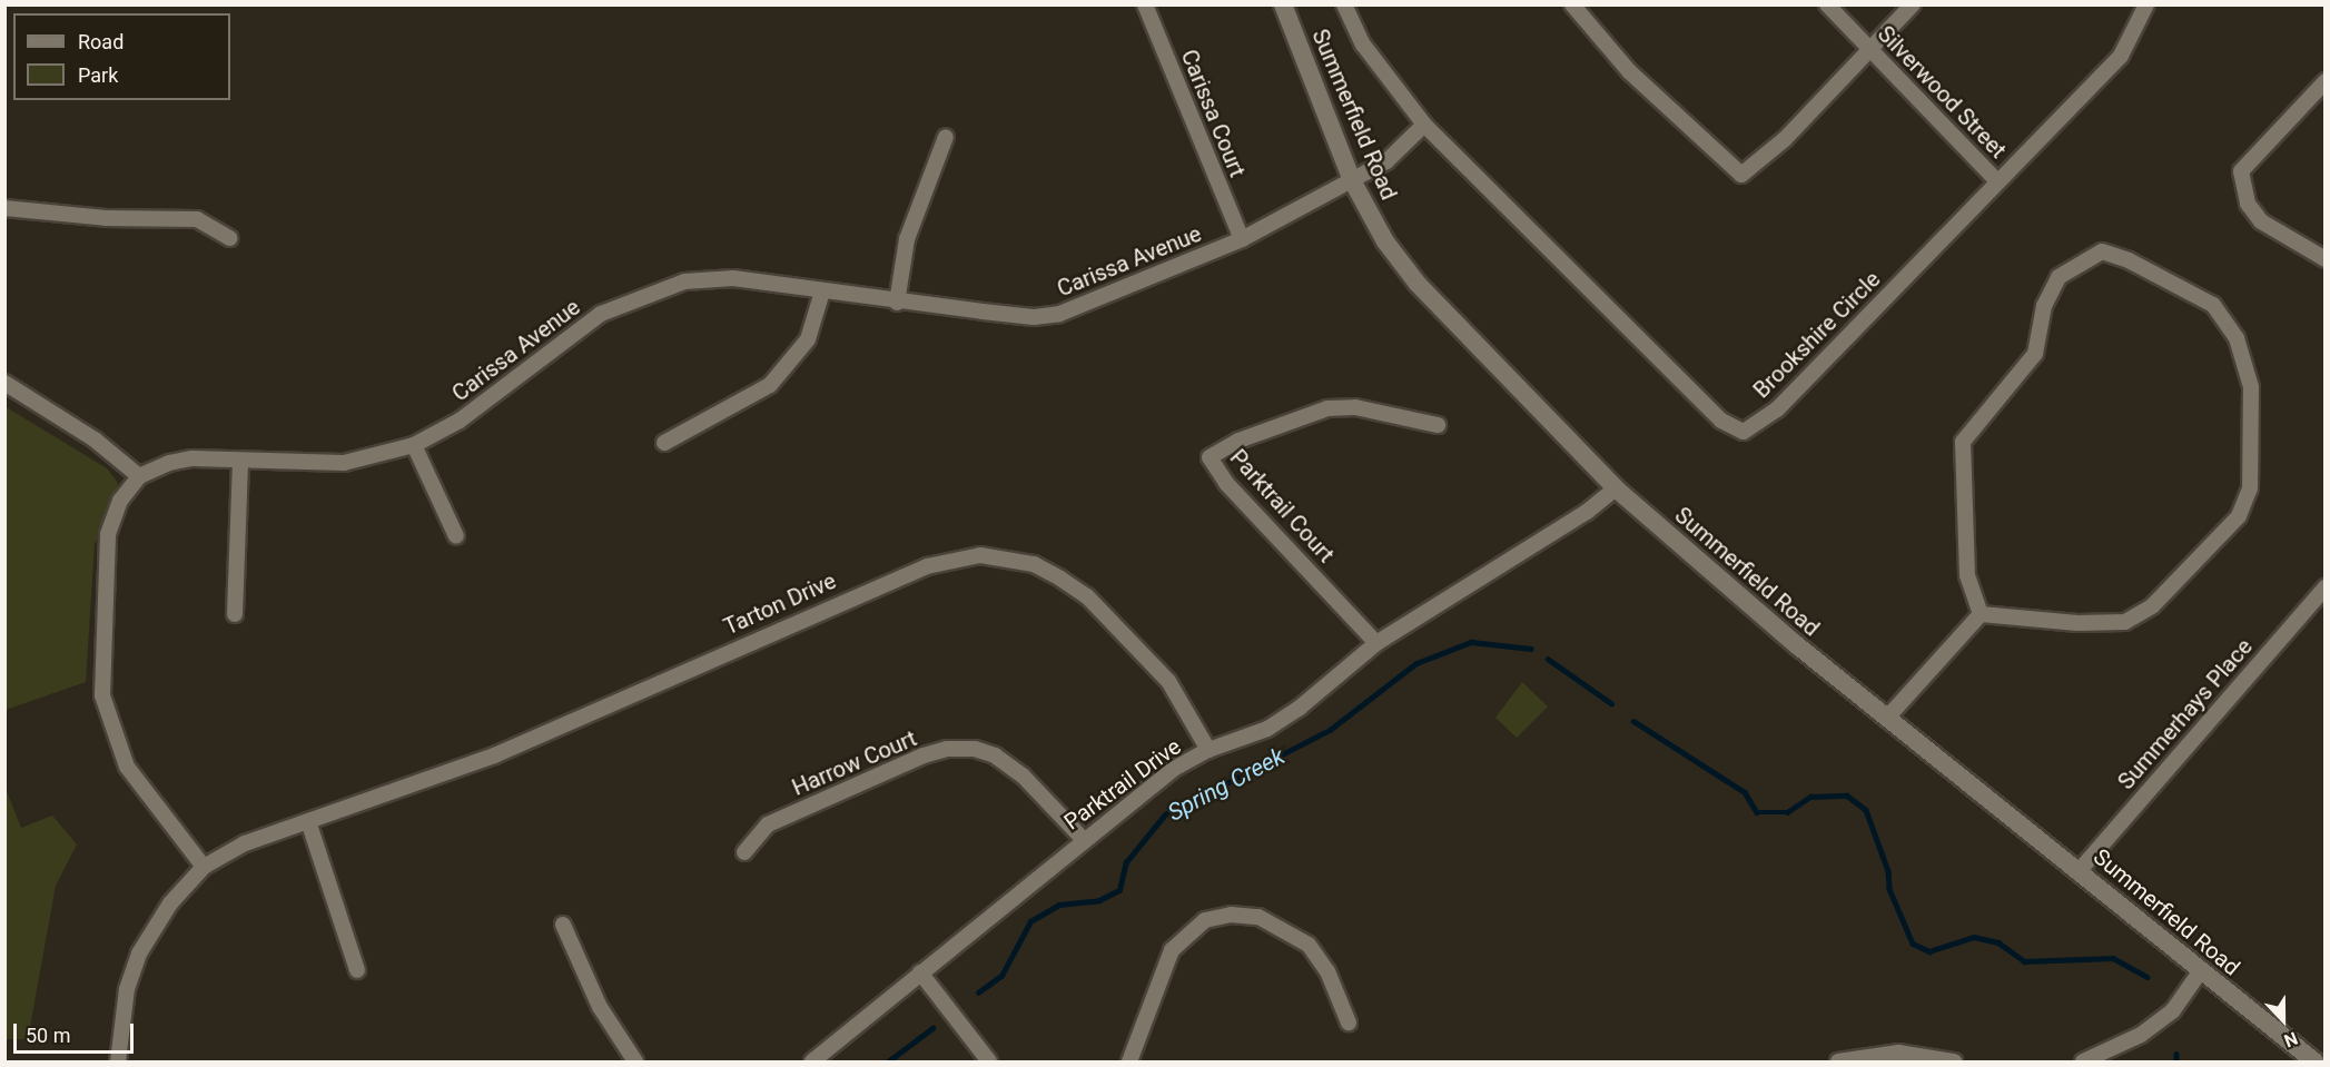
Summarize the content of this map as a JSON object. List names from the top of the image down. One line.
{"streets":{"street":["Silverwood Street","Carissa Court","Summerfield Road","Carissa Avenue","Brookshire Circle","Parktrail Court","Tarton Drive","Summerhays Place","Harrow Court","Parktrail Drive"]},"crossings":[["Silverwood Street","Brookshire Circle"],["Carissa Court","Carissa Avenue"],["Summerfield Road","Carissa Avenue"],["Summerfield Road","Summerhays Place"],["Summerfield Road","Parktrail Drive"],["Carissa Avenue","Brookshire Circle"],["Carissa Avenue","Tarton Drive"],["Parktrail Court","Parktrail Drive"],["Tarton Drive","Parktrail Drive"],["Harrow Court","Parktrail Drive"]],"water":["Spring Creek"],"legend":["Road","Park"],"scale_bar":"50 m","north":"bottom"}
